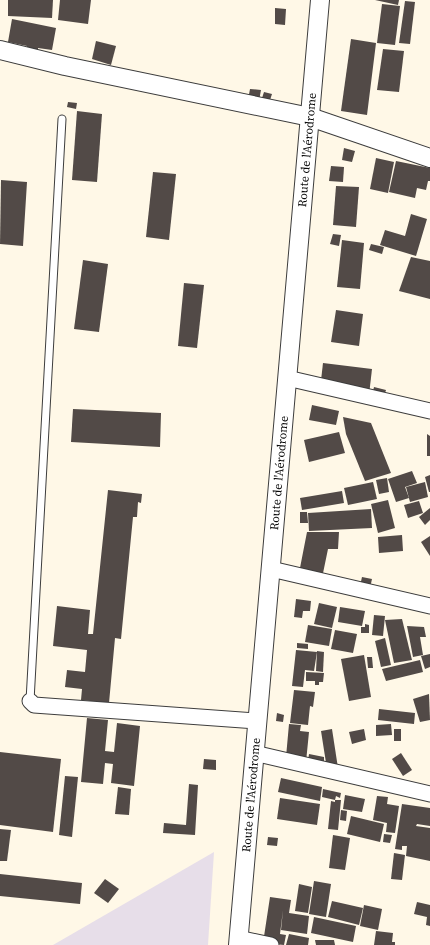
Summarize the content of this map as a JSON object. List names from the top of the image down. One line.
{"streets":{"street":["Route de l'Aérodrome"]}}
